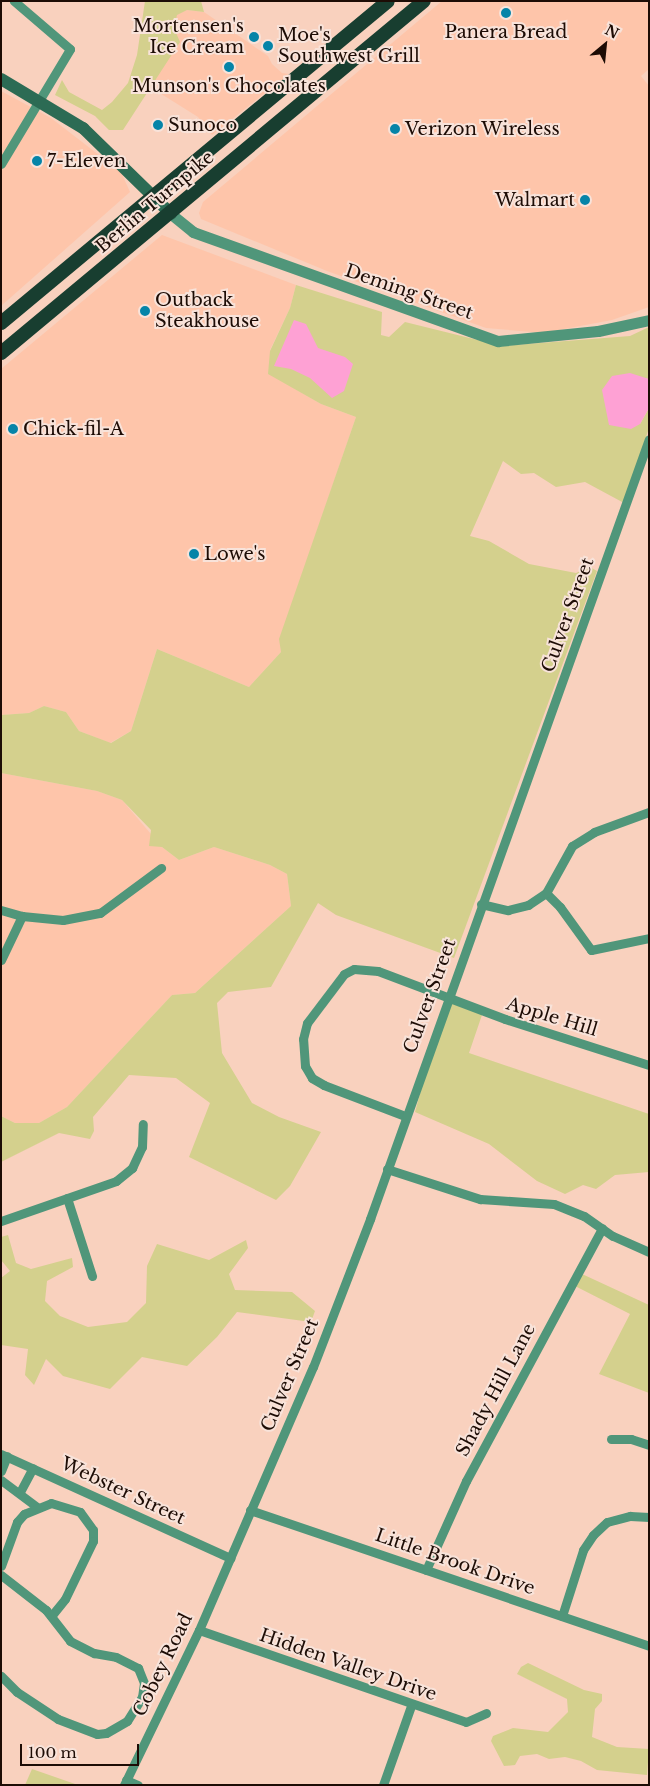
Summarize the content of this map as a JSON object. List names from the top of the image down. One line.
{"streets":{"highway":["Berlin Turnpike"],"street":["Deming Street","Culver Street","Apple Hill","Shady Hill Lane","Webster Street","Little Brook Drive","Cobey Road","Hidden Valley Drive"]},"crossings":[["Berlin Turnpike","Deming Street"],["Culver Street","Apple Hill"],["Culver Street","Webster Street"],["Culver Street","Little Brook Drive"],["Culver Street","Cobey Road"],["Shady Hill Lane","Little Brook Drive"],["Webster Street","Cobey Road"],["Cobey Road","Hidden Valley Drive"]],"places":["Panera Bread","Mortensen's Ice Cream","Moe's Southwest Grill","Munson's Chocolates","Sunoco","Verizon Wireless","7-Eleven","Walmart","Outback Steakhouse","Chick-fil-A","Lowe's"],"scale_bar":"100 m","north":"top right"}
